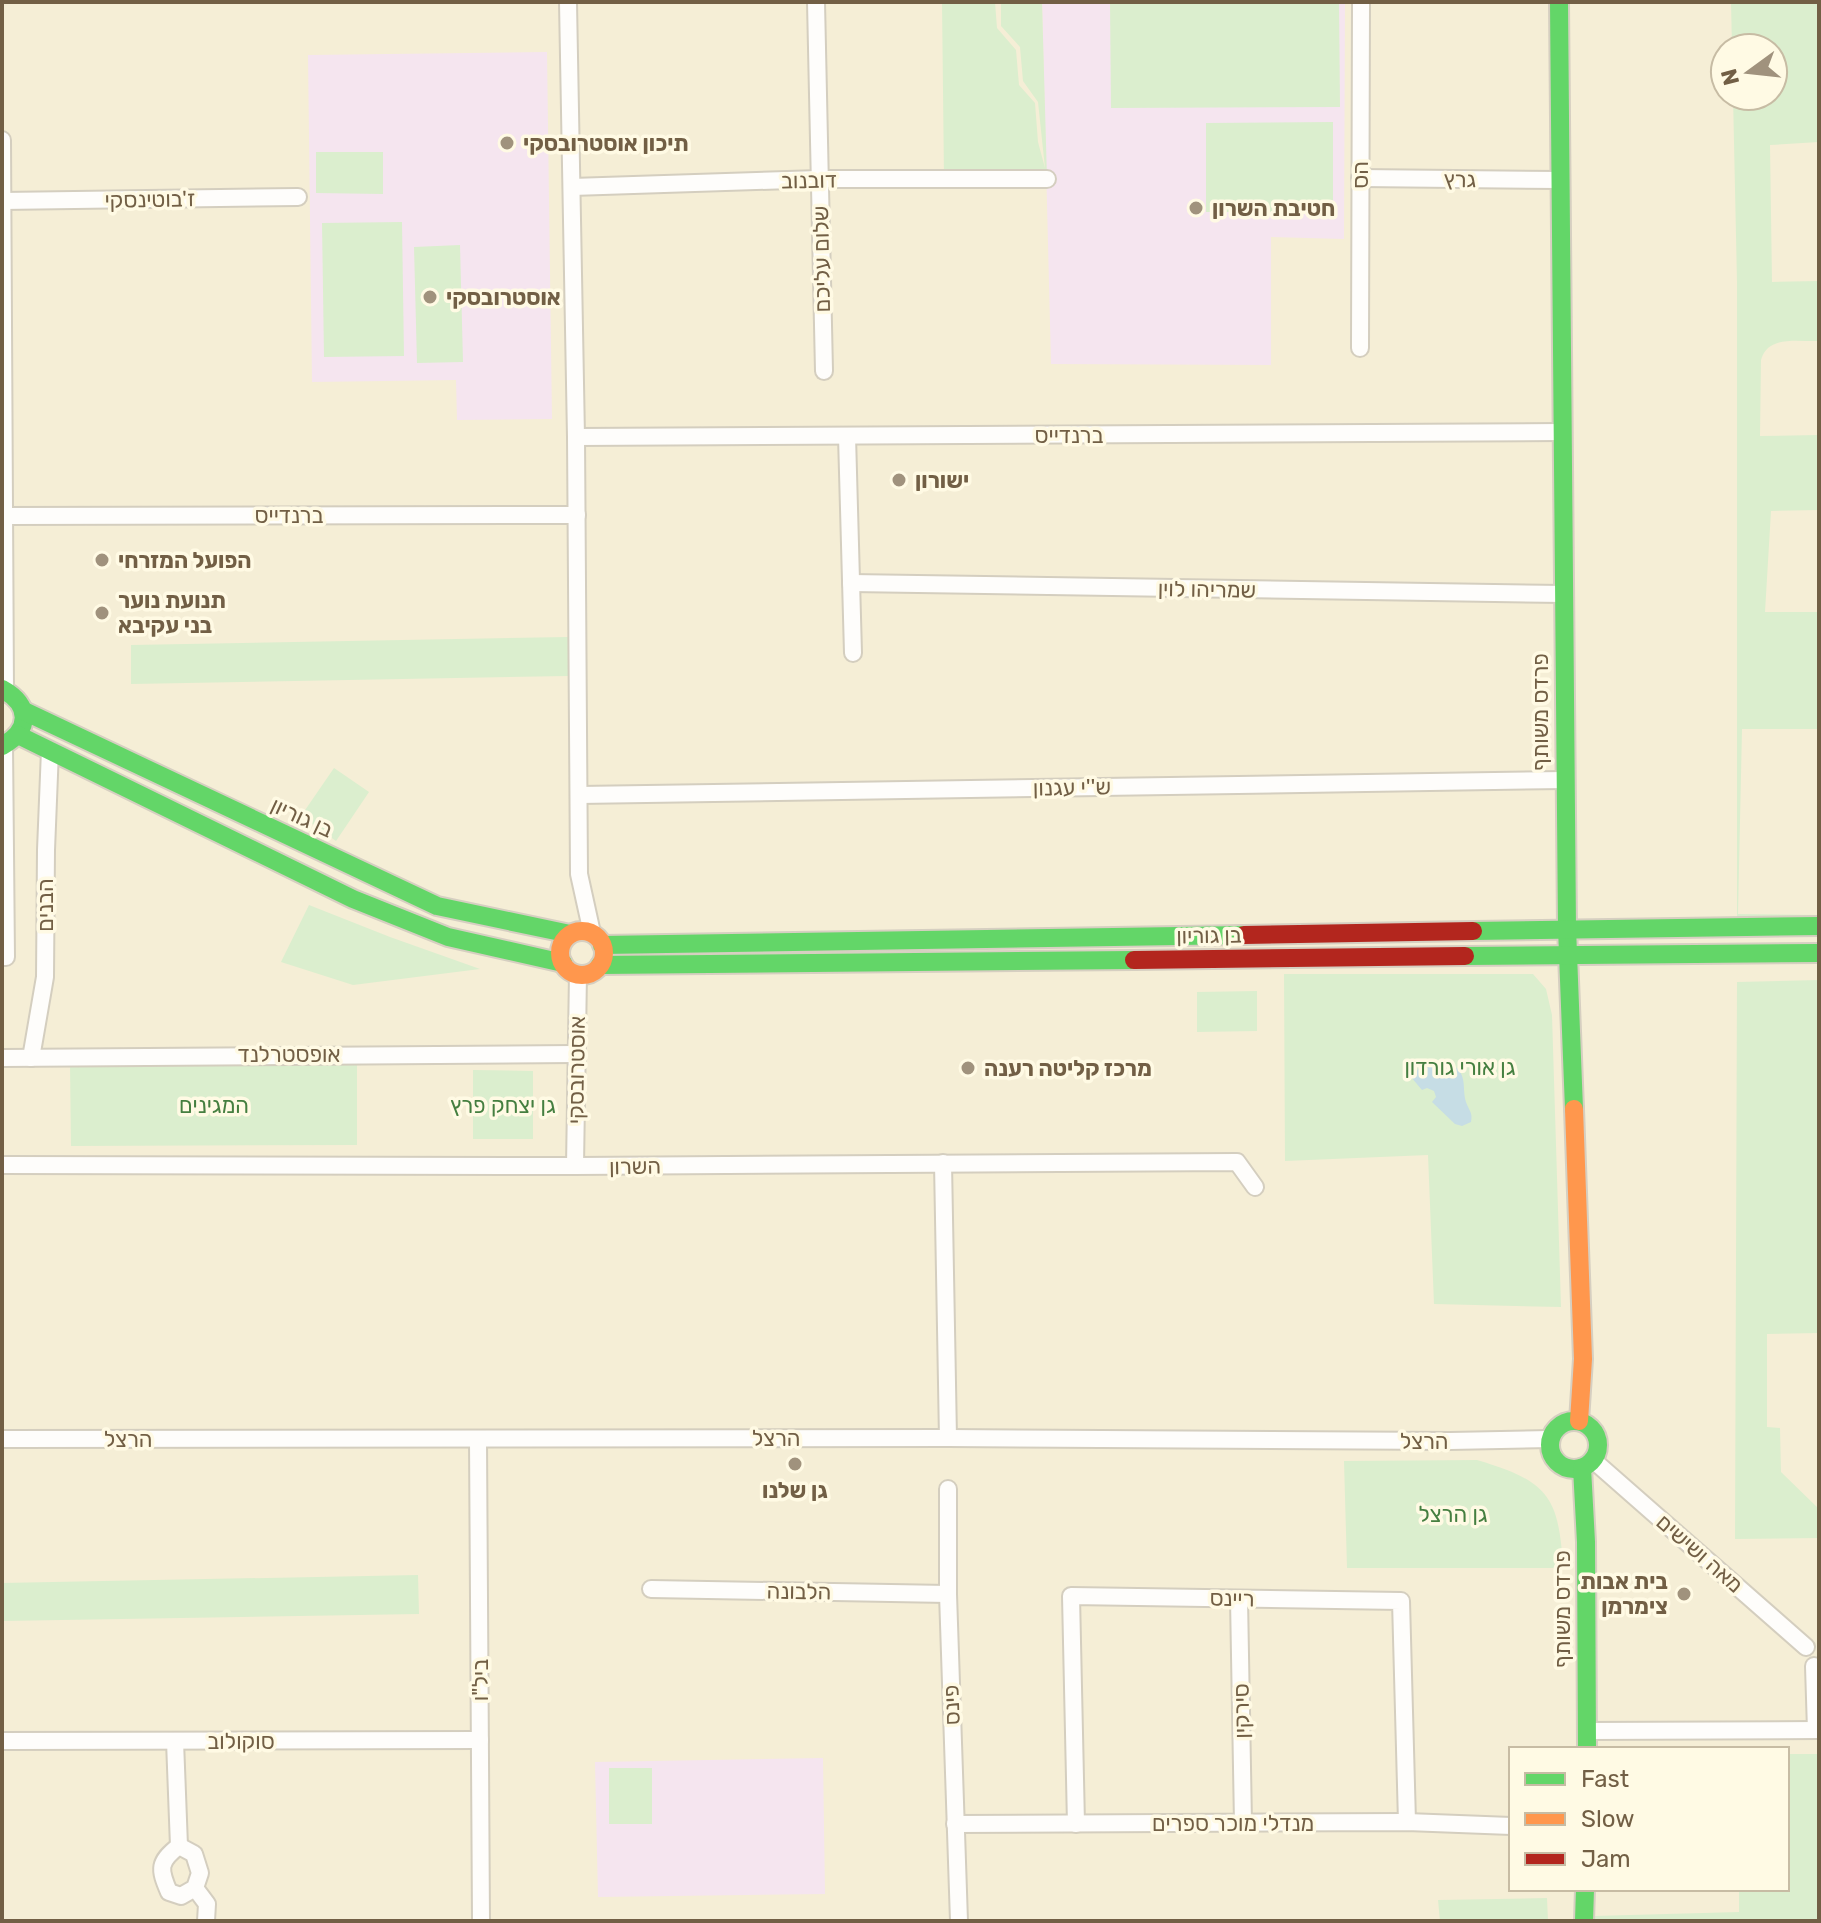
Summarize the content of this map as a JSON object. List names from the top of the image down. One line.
{"streets":{"main road":["פרדס משותף","בן גוריון"],"street":["הס","גרץ","דובנוב","ז'בוטינסקי","שלום עליכם","ברנדייס","שמריהו לוין","ש''י עגנון","הבנים","אופסטרלנד","אוסטרובסקי","השרון","הרצל","מאה ושישים","הלבונה","ריינס","ביל\"ו","פינס","סירקין","סוקולוב","מנדלי מוכר ספרים"]},"crossings":[["הס","גרץ"],["גרץ","פרדס משותף"],["דובנוב","שלום עליכם"],["ברנדייס","פרדס משותף"],["שמריהו לוין","פרדס משותף"],["פרדס משותף","ש''י עגנון"],["פרדס משותף","בן גוריון"],["פרדס משותף","הרצל"],["פרדס משותף","מאה ושישים"],["בן גוריון","אוסטרובסקי"],["הבנים","אופסטרלנד"],["אופסטרלנד","אוסטרובסקי"],["אוסטרובסקי","השרון"],["הרצל","מאה ושישים"],["הרצל","ביל\"ו"],["הלבונה","פינס"],["ריינס","סירקין"],["ריינס","מנדלי מוכר ספרים"],["ביל\"ו","סוקולוב"],["פינס","מנדלי מוכר ספרים"],["סירקין","מנדלי מוכר ספרים"]],"parks":["גן אורי גורדון","המגינים","גן יצחק פרץ","גן הרצל"],"places":["תיכון אוסטרובסקי","חטיבת השרון","אוסטרובסקי","ישורון","הפועל המזרחי","תנועת נוער בני עקיבא","מרכז קליטה רענה","גן שלנו","בית אבות צימרמן"],"legend":["Fast","Slow","Jam"],"north":"left"}
